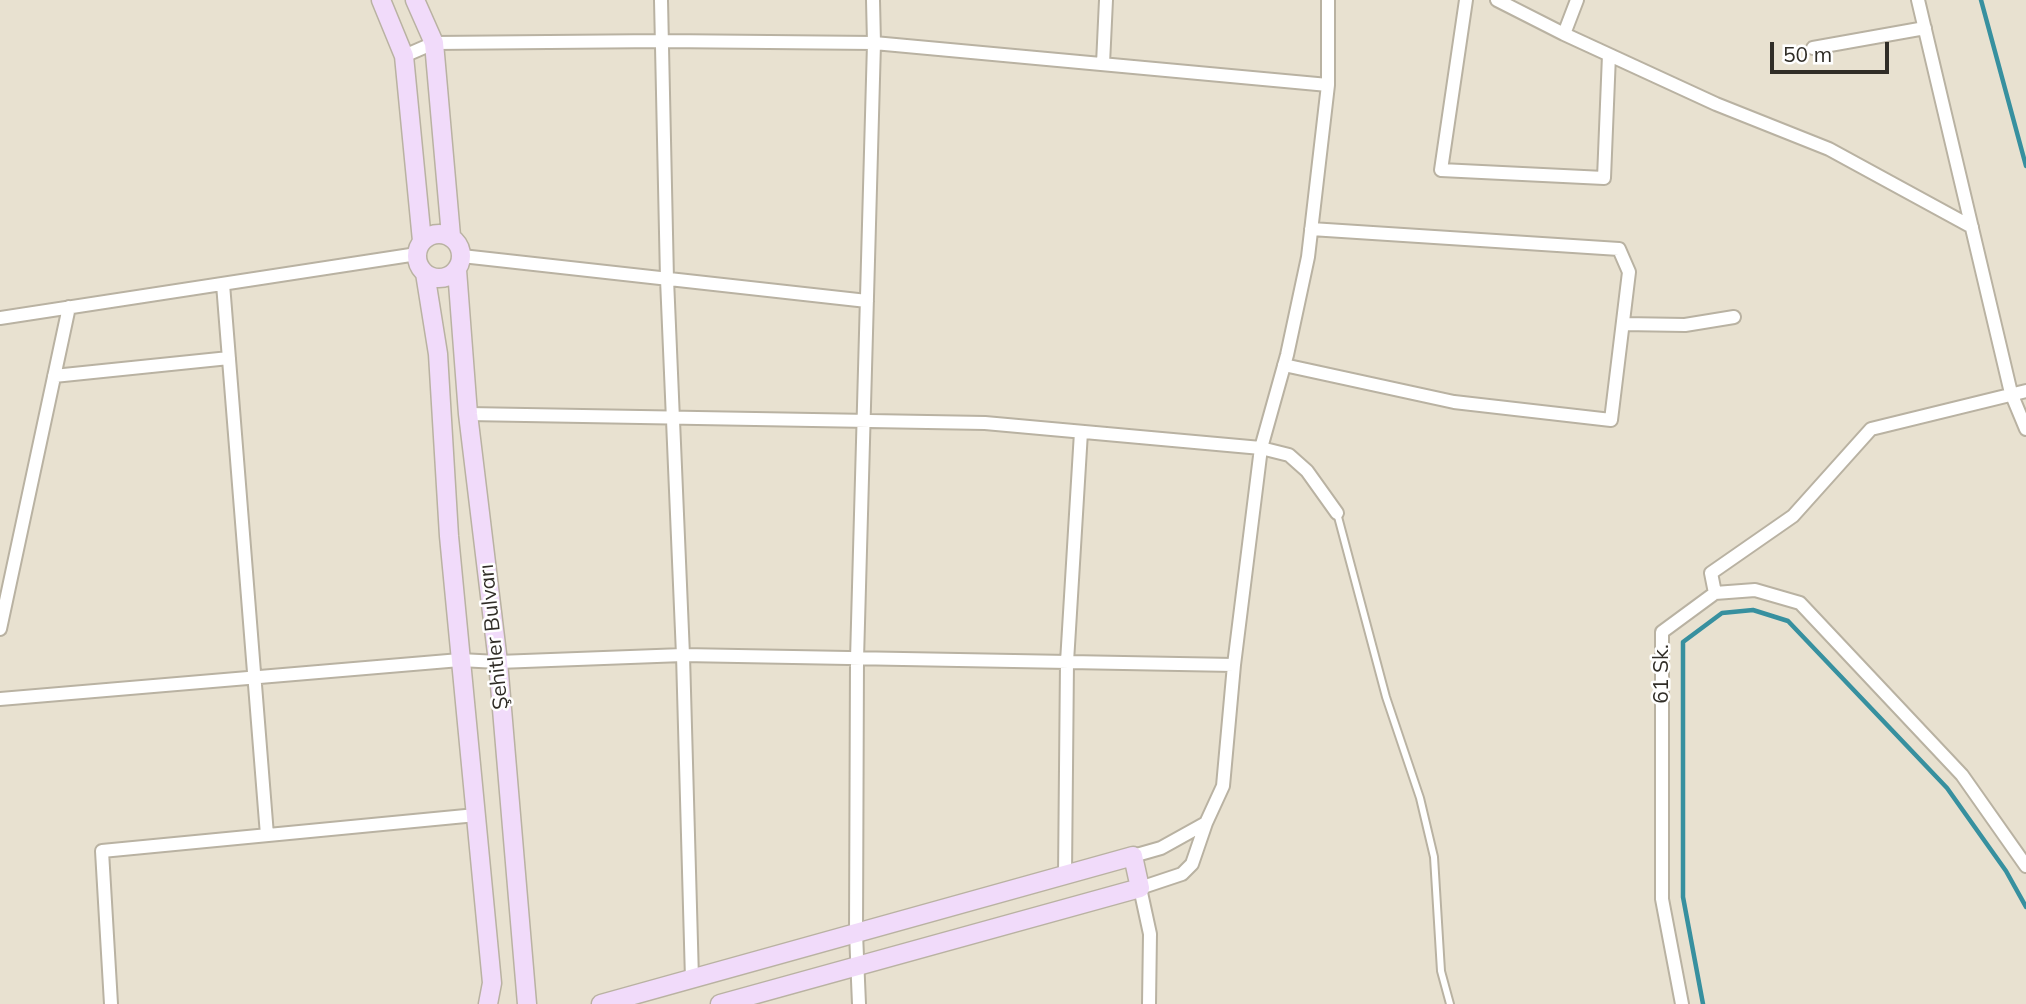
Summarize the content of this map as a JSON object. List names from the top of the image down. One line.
{"streets":{"main road":["Şehitler Bulvarı"],"street":["61 Sk."]},"scale_bar":"50 m"}
